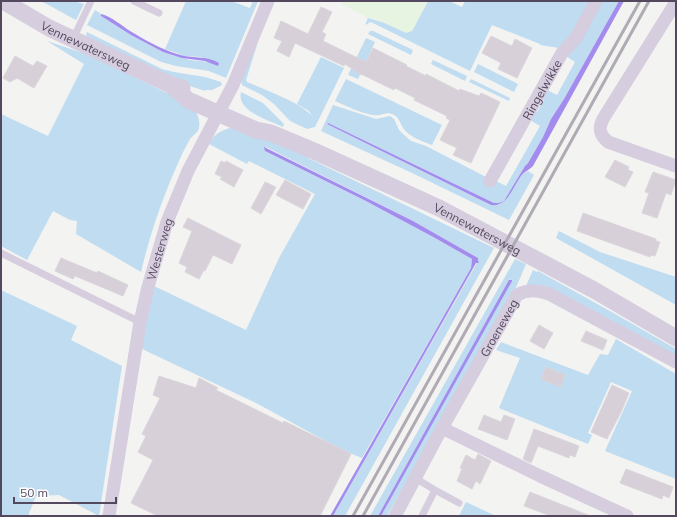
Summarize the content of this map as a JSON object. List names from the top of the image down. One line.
{"streets":{"street":["Vennewatersweg","Ringelwikke","Westerweg","Groeneweg"]},"crossings":[["Vennewatersweg","Westerweg"]],"scale_bar":"50 m"}
